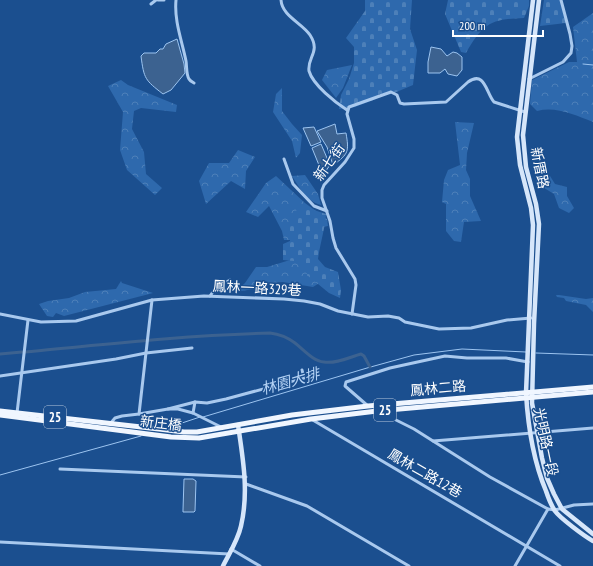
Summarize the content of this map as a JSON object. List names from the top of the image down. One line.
{"streets":{"main road":["鳳林二路","25","新庄橋"],"street":["新七街","新厝路","鳳林一路329巷","光明路一段","鳳林二路12巷"]},"crossings":[["新七街","鳳林一路329巷"],["新厝路","鳳林一路329巷"],["鳳林二路","25"],["鳳林二路","新庄橋"],["鳳林二路","光明路一段"],["鳳林二路","鳳林二路12巷"],["25","新庄橋"]],"water":["林園大排"],"scale_bar":"200 m"}
